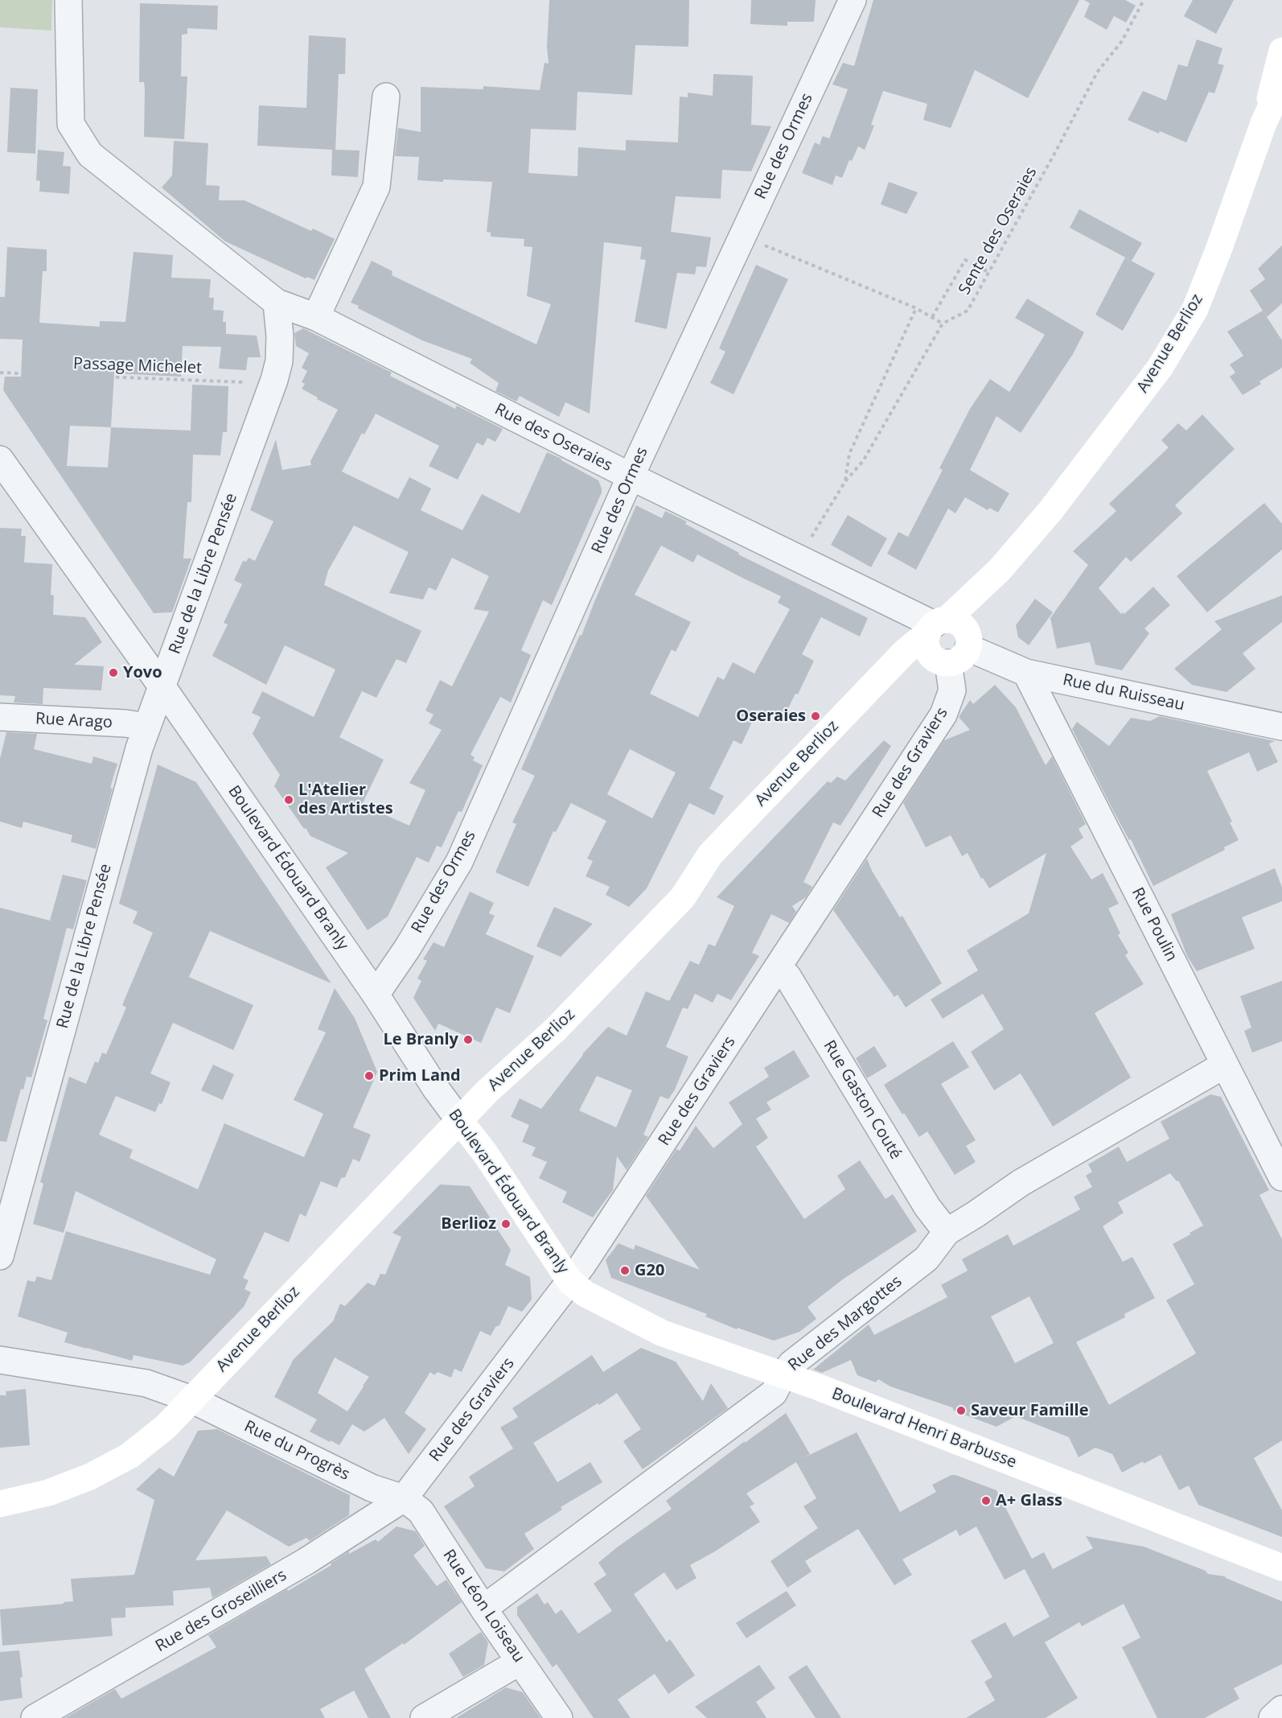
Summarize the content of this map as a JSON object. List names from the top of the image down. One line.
{"streets":{"main road":["Avenue Berlioz","Boulevard Édouard Branly","Boulevard Henri Barbusse"],"street":["Rue des Ormes","Rue des Oseraies","Rue de la Libre Pensée","Rue du Ruisseau","Rue Arago","Rue des Graviers","Rue Poulin","Rue Gaston Couté","Rue des Margottes","Rue du Progrès","Rue Léon Loiseau","Rue des Groseilliers"],"path":["Sente des Oseraies","Passage Michelet"]},"crossings":[["Rue des Ormes","Rue des Oseraies"],["Rue des Ormes","Boulevard Édouard Branly"],["Avenue Berlioz","Rue des Oseraies"],["Avenue Berlioz","Rue du Ruisseau"],["Avenue Berlioz","Rue des Graviers"],["Avenue Berlioz","Boulevard Édouard Branly"],["Avenue Berlioz","Rue du Progrès"],["Passage Michelet","Rue de la Libre Pensée"],["Rue des Oseraies","Rue de la Libre Pensée"],["Rue des Oseraies","Rue du Ruisseau"],["Rue des Oseraies","Rue des Graviers"],["Rue de la Libre Pensée","Rue Arago"],["Rue de la Libre Pensée","Boulevard Édouard Branly"],["Rue du Ruisseau","Rue des Graviers"],["Rue du Ruisseau","Rue Poulin"],["Rue des Graviers","Boulevard Édouard Branly"],["Rue des Graviers","Rue Gaston Couté"],["Rue des Graviers","Boulevard Henri Barbusse"],["Rue des Graviers","Rue du Progrès"],["Rue des Graviers","Rue Léon Loiseau"],["Rue des Graviers","Rue des Groseilliers"],["Boulevard Édouard Branly","Boulevard Henri Barbusse"],["Rue Poulin","Rue des Margottes"],["Rue Gaston Couté","Rue des Margottes"],["Rue des Margottes","Boulevard Henri Barbusse"],["Rue des Margottes","Rue Léon Loiseau"],["Rue du Progrès","Rue Léon Loiseau"],["Rue du Progrès","Rue des Groseilliers"],["Rue Léon Loiseau","Rue des Groseilliers"]],"places":["Yovo","Oseraies","L'Atelier des Artistes","Le Branly","Prim Land","Berlioz","G20","Saveur Famille","A+ Glass"]}
